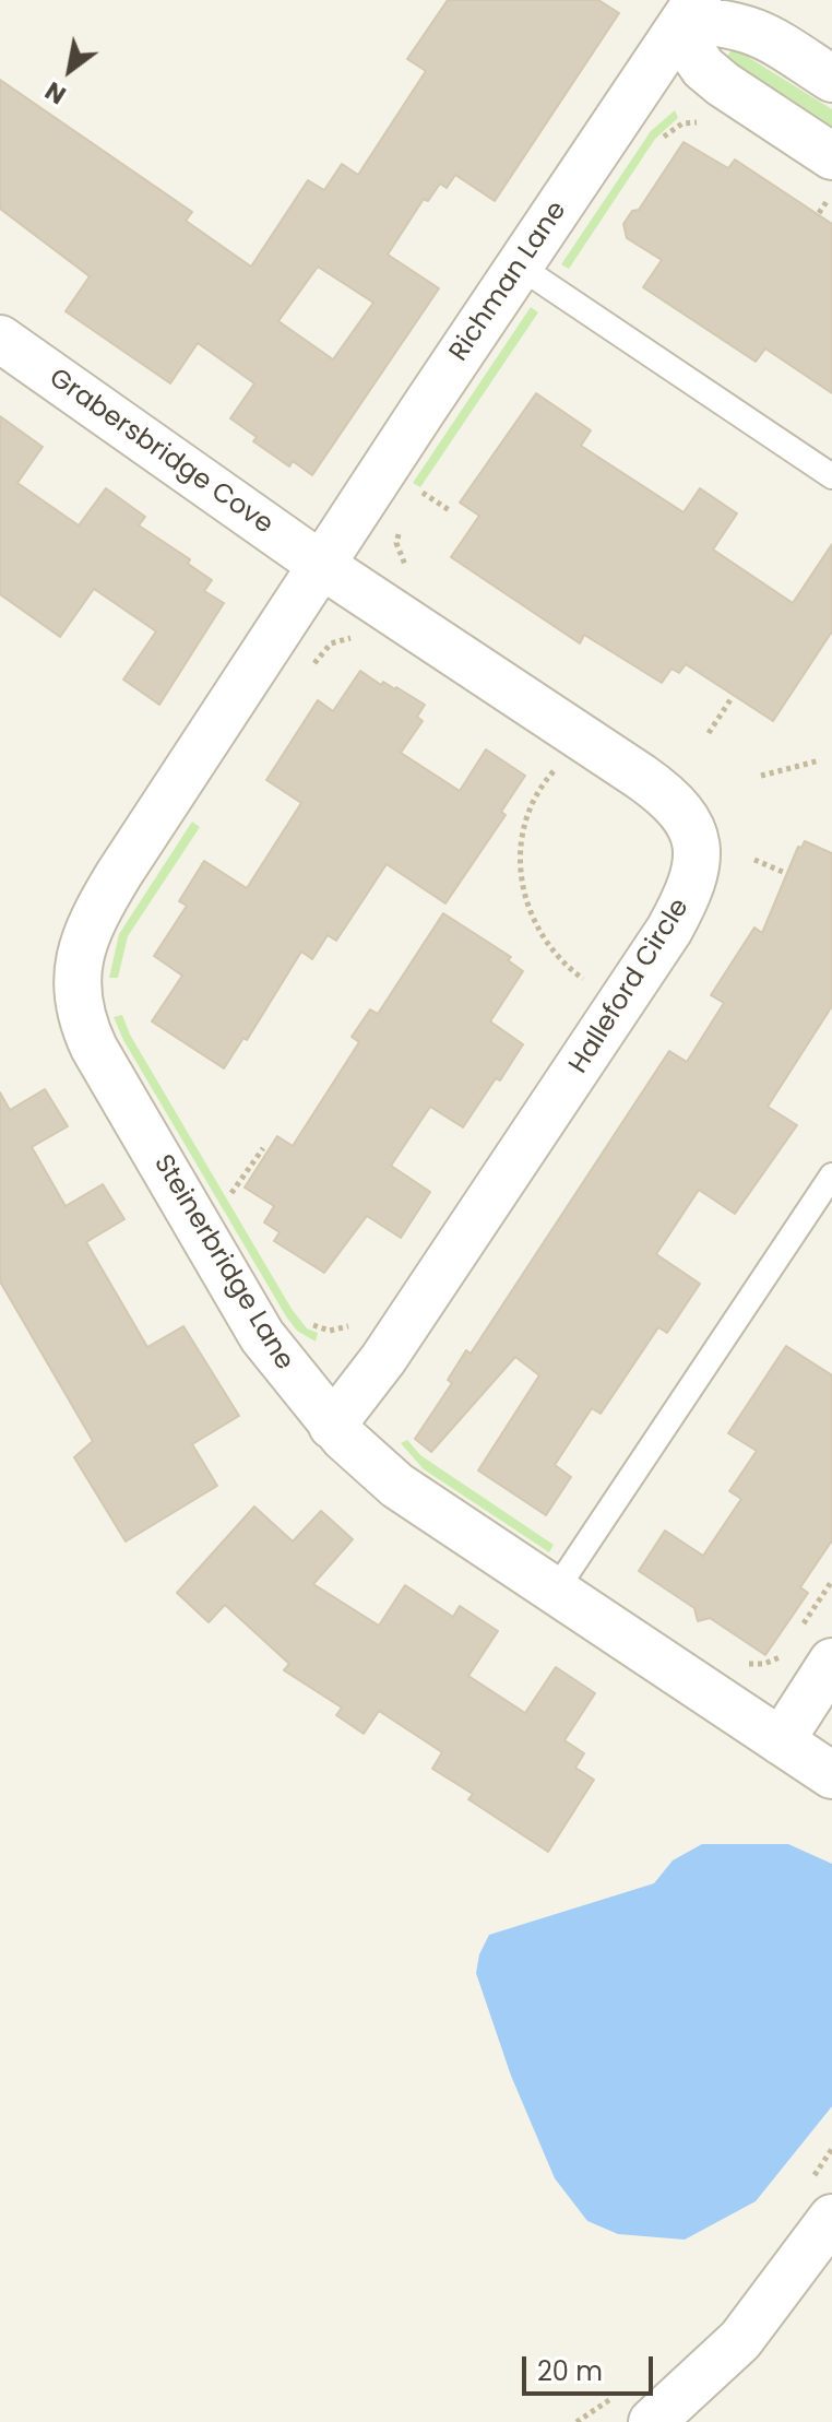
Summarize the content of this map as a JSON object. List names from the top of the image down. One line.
{"streets":{"street":["Richman Lane","Grabersbridge Cove","Halleford Circle","Steinerbridge Lane"]},"crossings":[["Richman Lane","Grabersbridge Cove"],["Richman Lane","Halleford Circle"],["Richman Lane","Steinerbridge Lane"],["Grabersbridge Cove","Halleford Circle"],["Grabersbridge Cove","Steinerbridge Lane"],["Halleford Circle","Steinerbridge Lane"]],"scale_bar":"20 m","north":"bottom left"}
